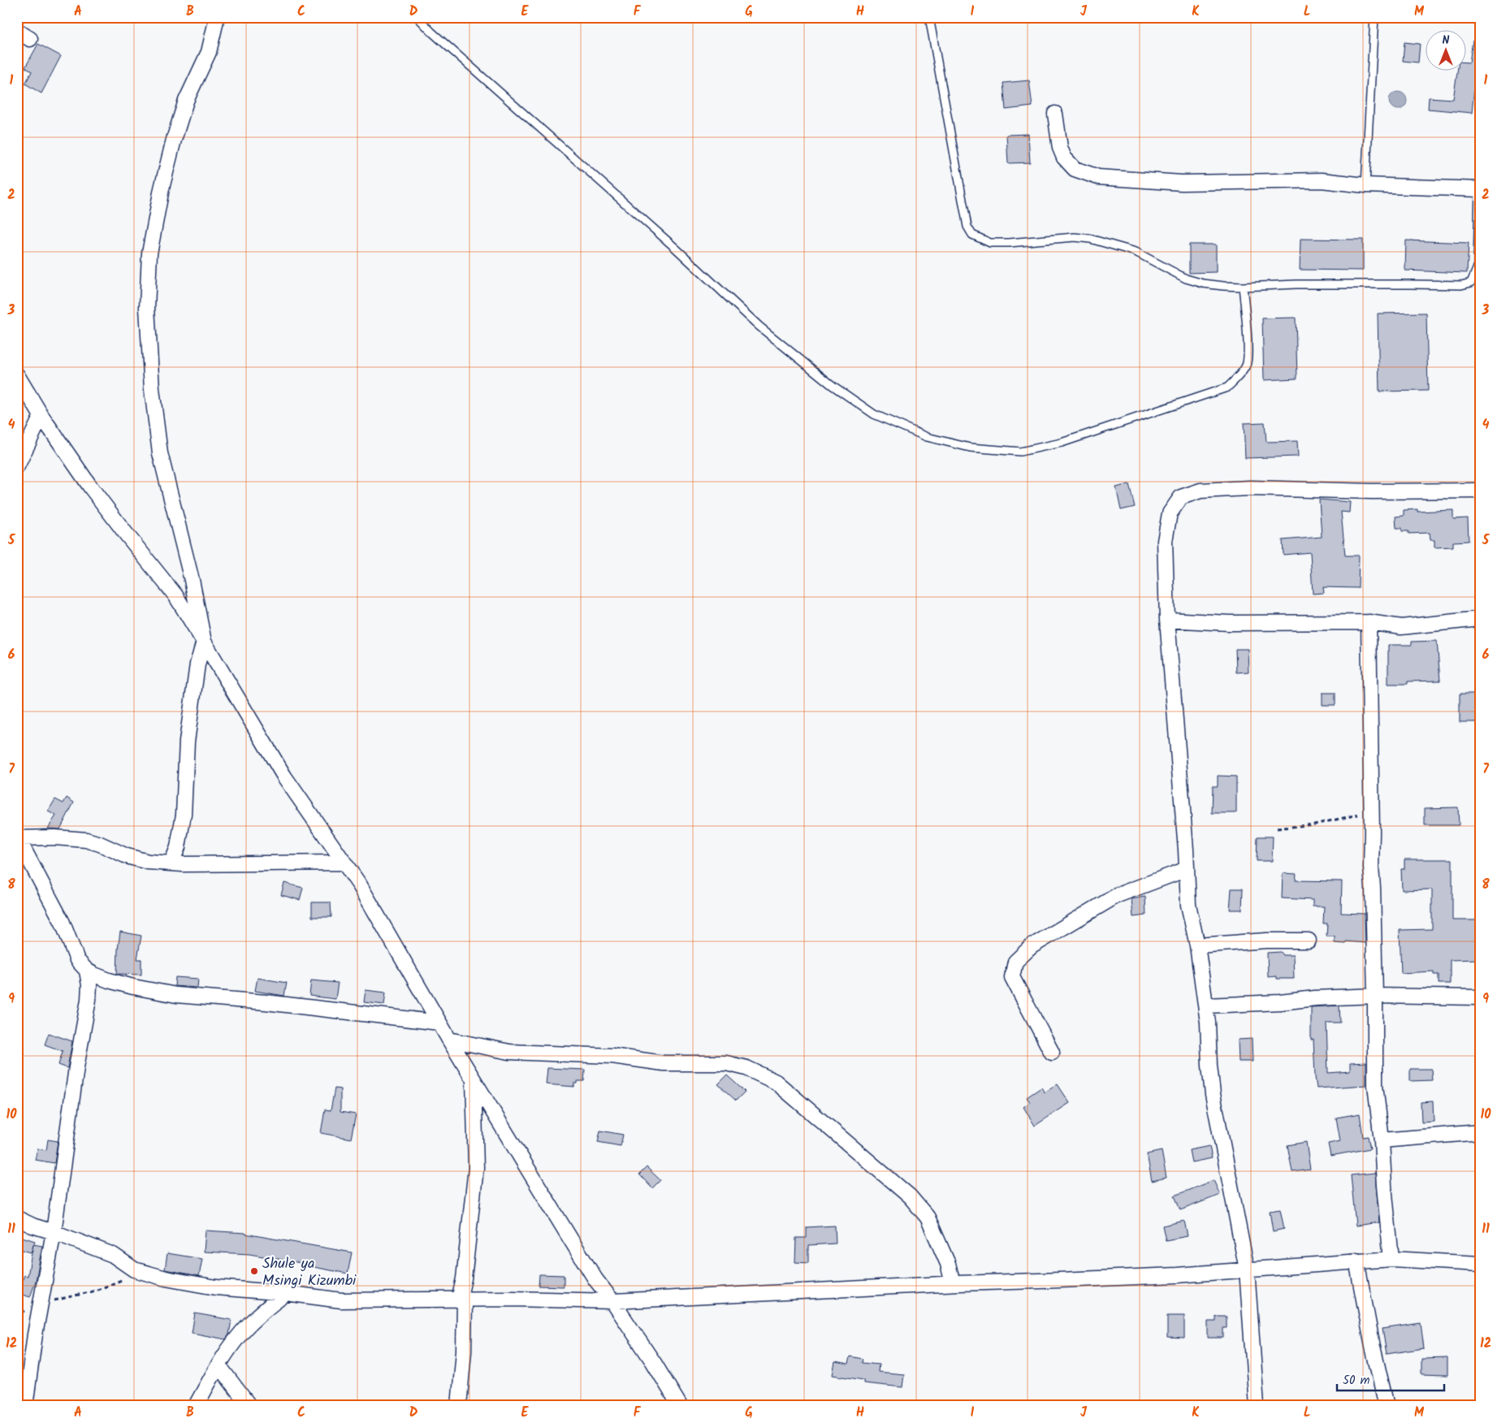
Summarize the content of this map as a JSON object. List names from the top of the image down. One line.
{"places":["Shule ya Msingi Kizumbi"],"scale_bar":"50 m","north":"top","grid":{"columns":["A","B","C","D","E","F","G","H","I","J","K","L","M"],"rows":["1","2","3","4","5","6","7","8","9","10","11","12"]}}
